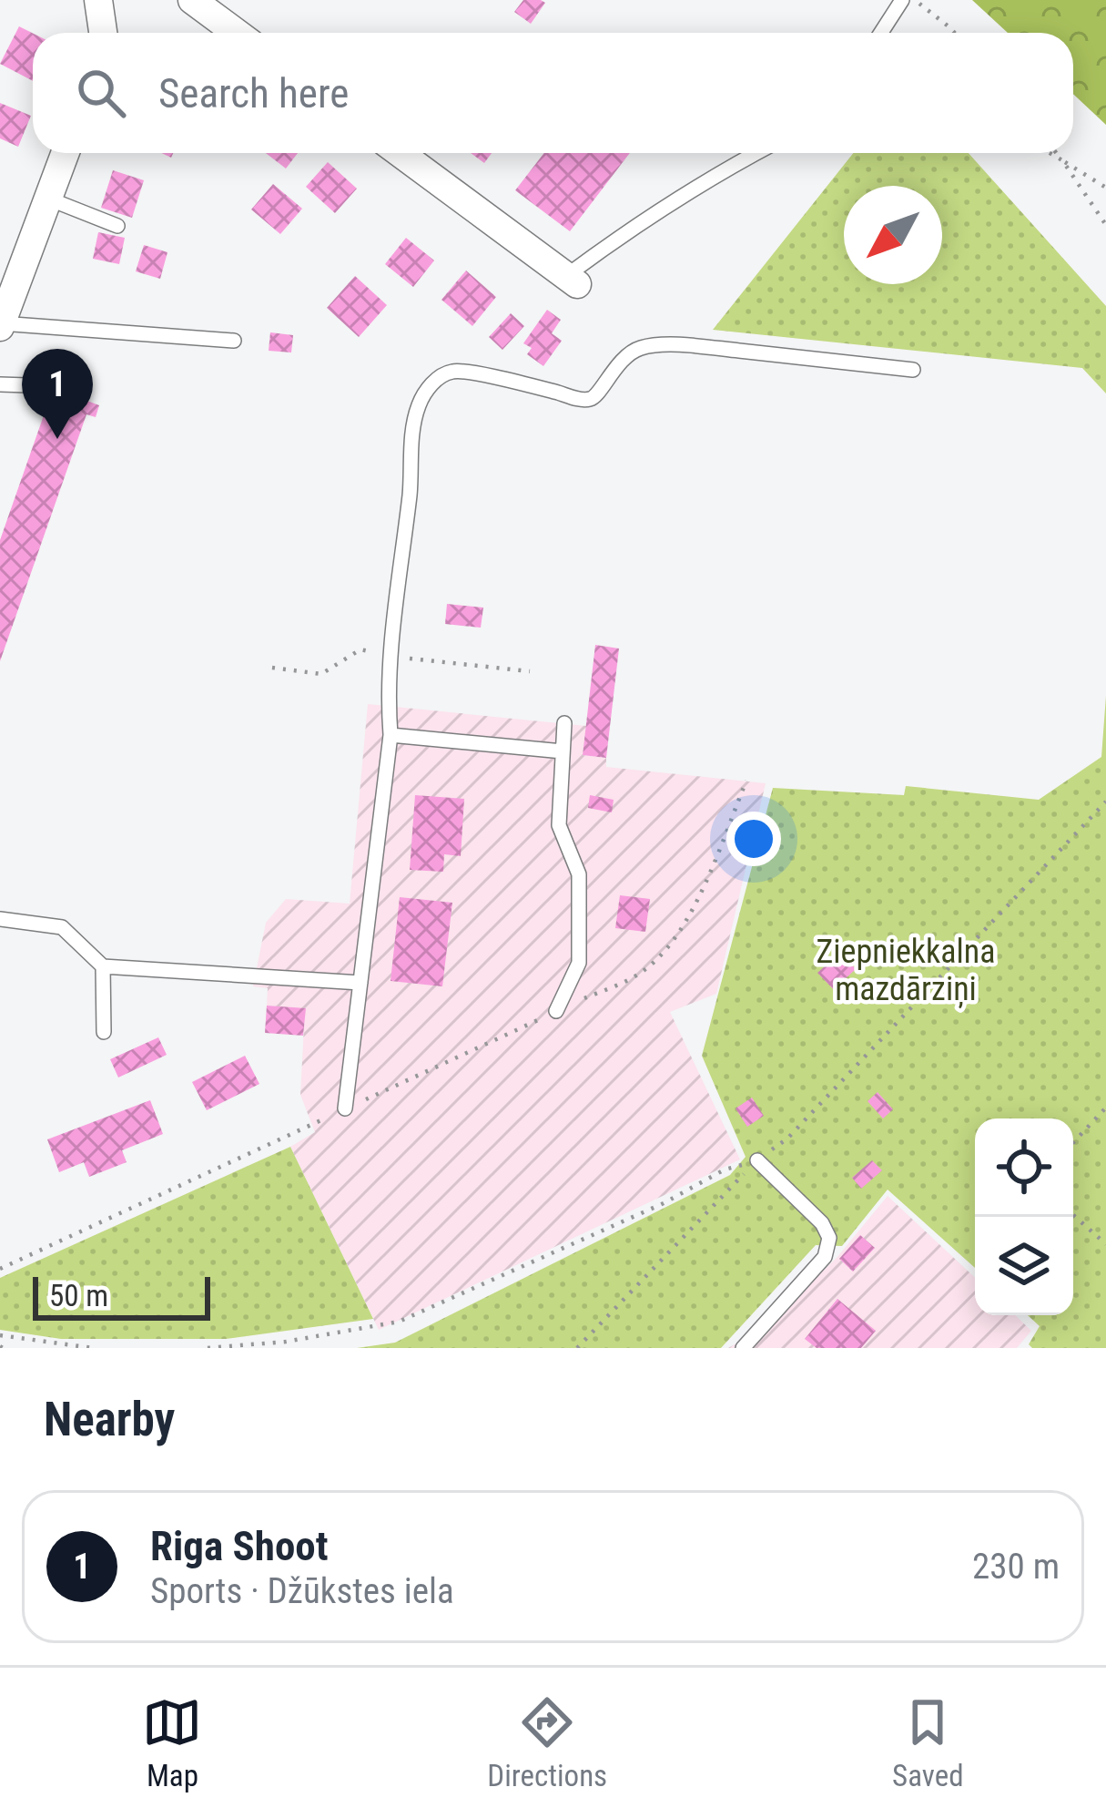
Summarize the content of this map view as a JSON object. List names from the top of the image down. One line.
{"parks":["Ziepniekkalna mazdārziņi"],"scale_bar":"50 m","north":"bottom left","page":{"search":"Search here","pins":"1","scale":"50 m","heading":"Nearby","list":[{"mark":"1","name":"Riga Shoot","note":"Sports · Džūkstes iela","value":"230 m"}],"nav":["Map","Directions","Saved"]}}
